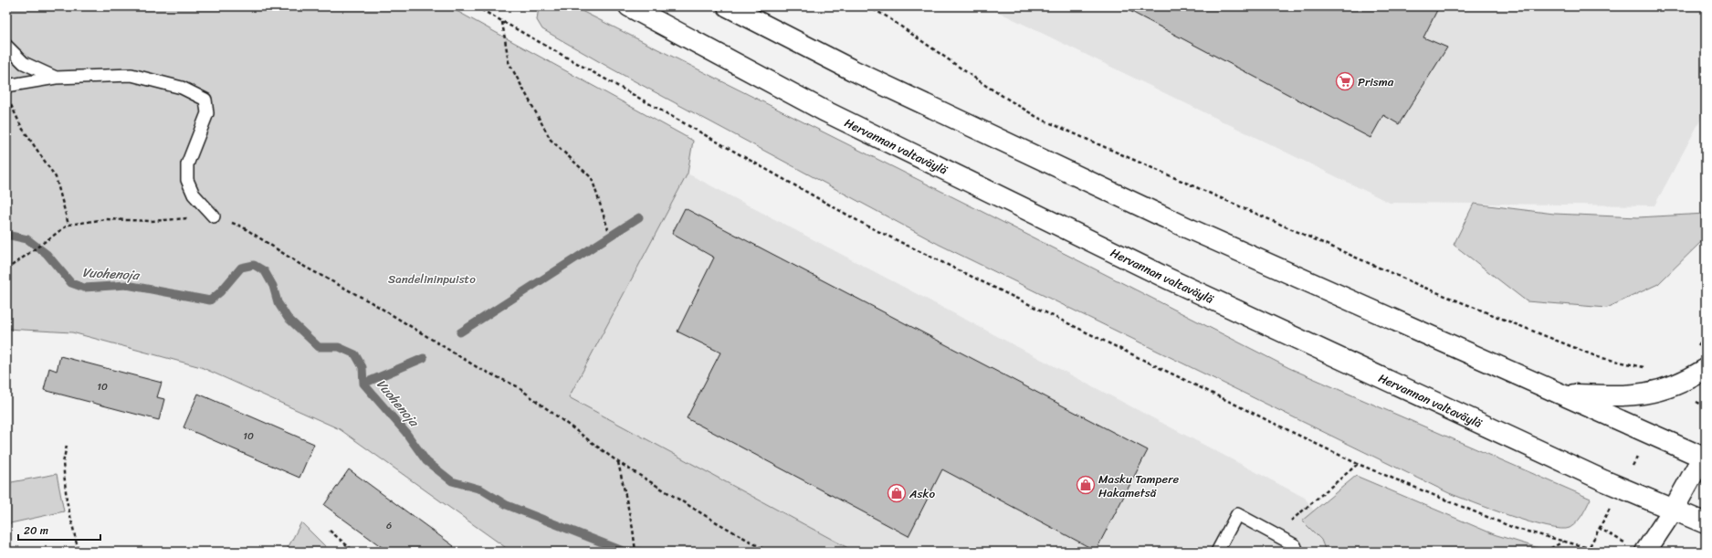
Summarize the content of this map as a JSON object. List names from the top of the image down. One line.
{"streets":{"main road":["Hervannan valtaväylä"]},"water":["Vuohenoja"],"parks":["Sandelininpuisto"],"places":{"supermarket":["Prisma"],"shop":["Masku Tampere Hakametsä","Asko"]},"house_numbers":["10","10","6"],"scale_bar":"20 m"}
